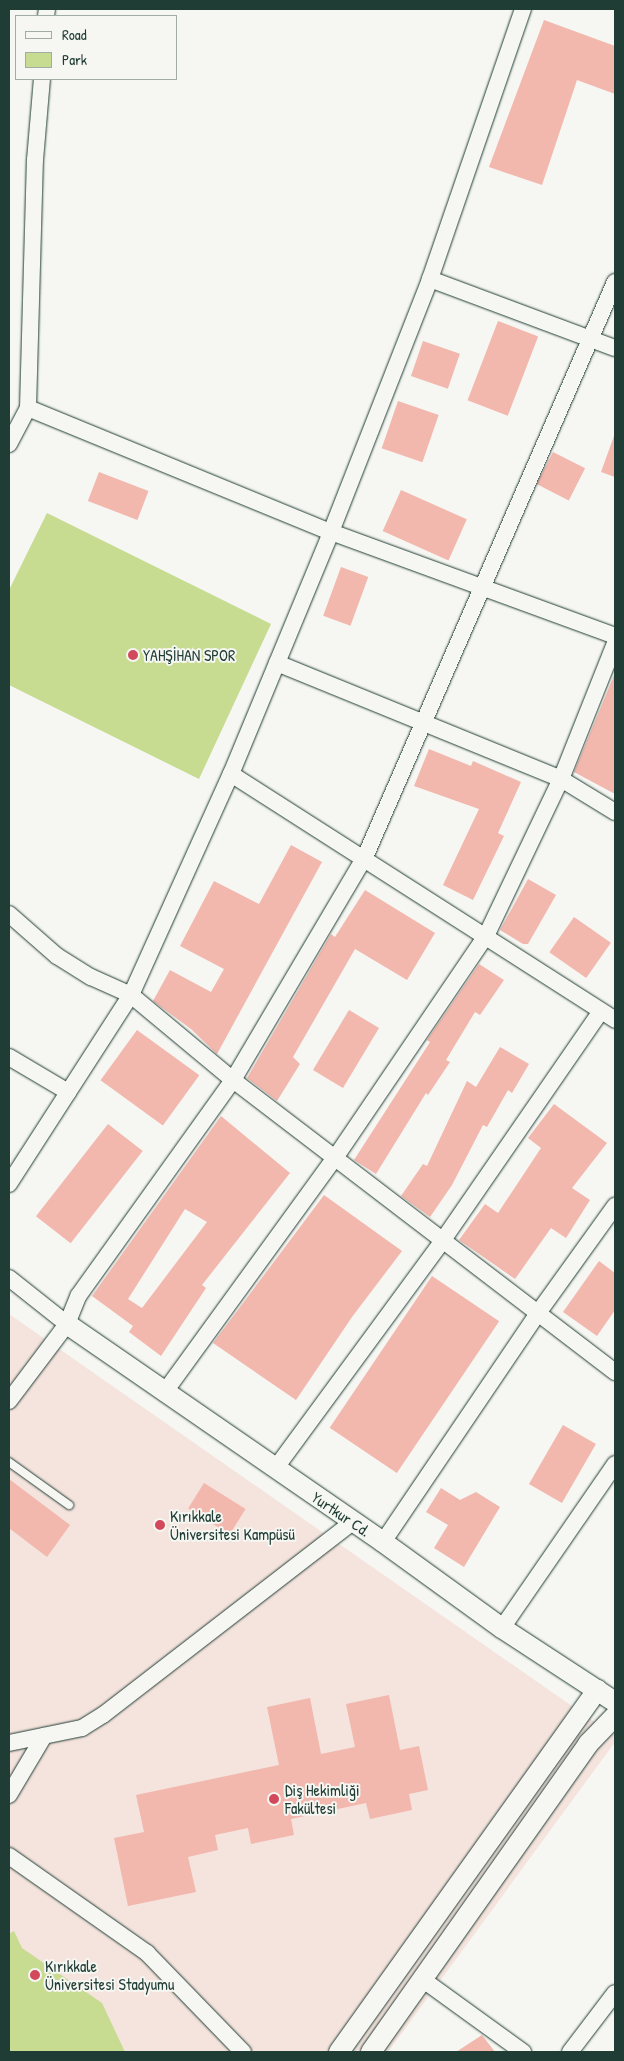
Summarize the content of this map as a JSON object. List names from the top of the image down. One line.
{"streets":{"street":["Yurtkur Cd."]},"places":["YAHŞİHAN SPOR","Kırıkkale Üniversitesi Kampüsü","Diş Hekimliği Fakültesi","Kırıkkale Üniversitesi Stadyumu"],"legend":["Road","Park"]}
